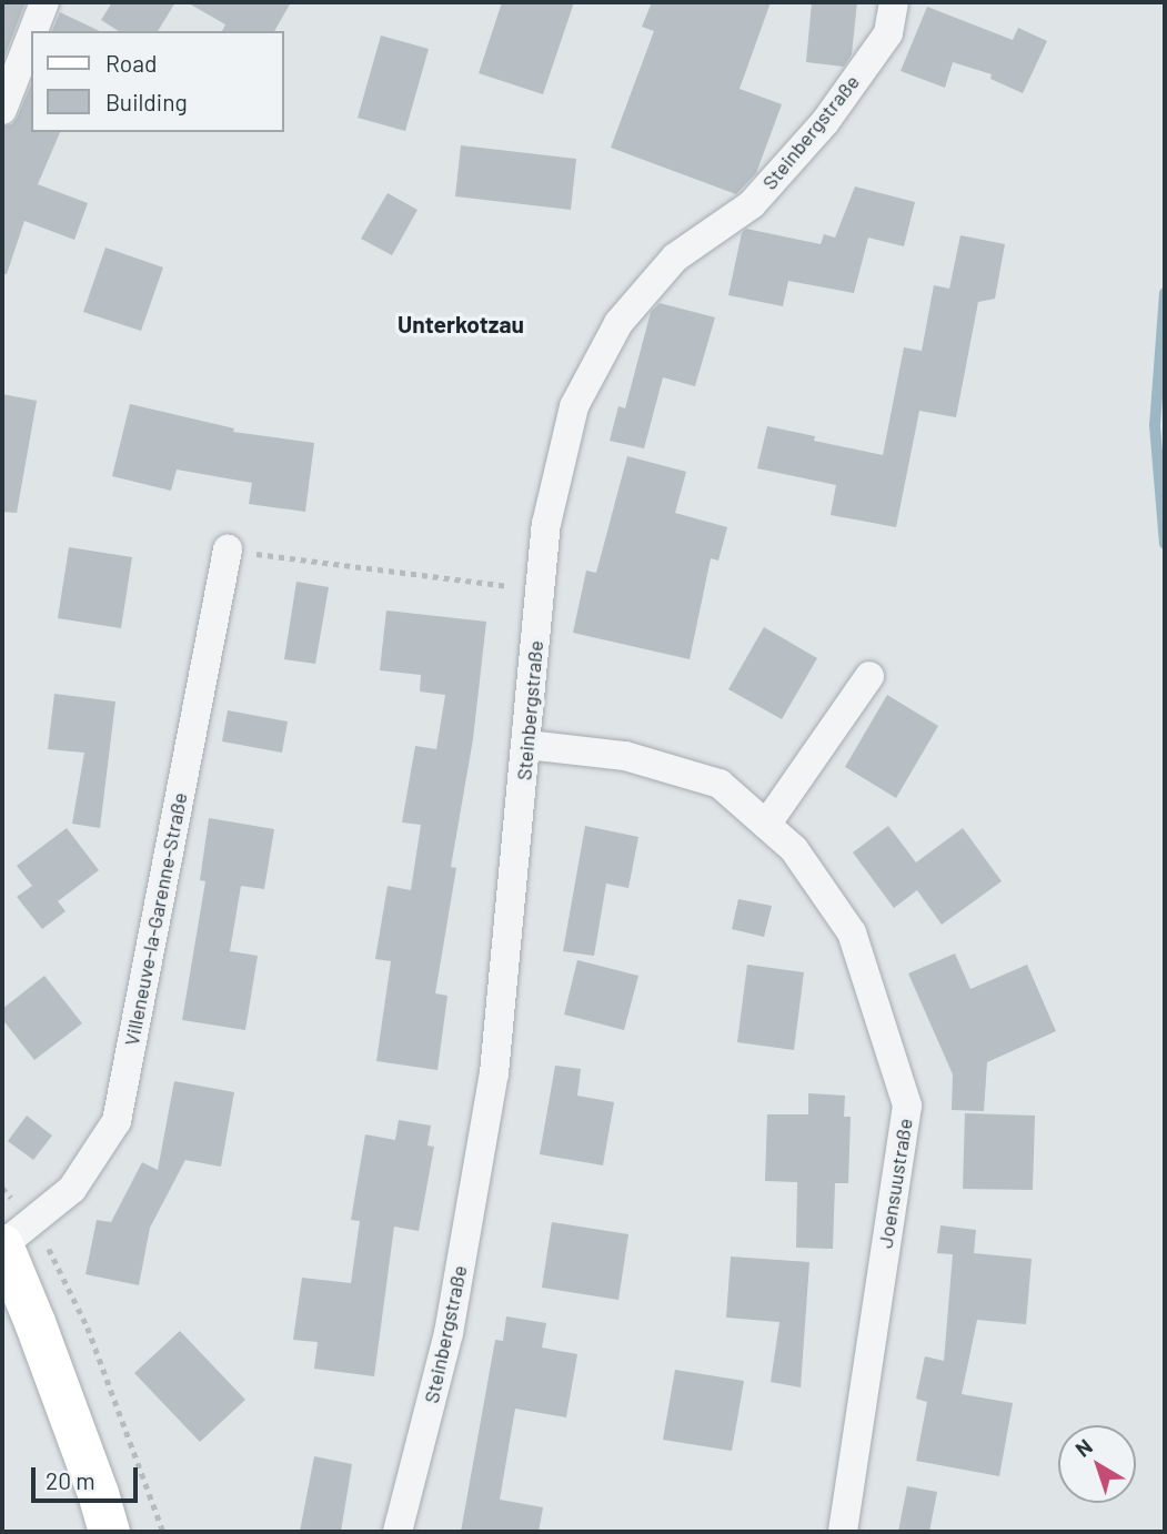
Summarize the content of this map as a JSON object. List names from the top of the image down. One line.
{"streets":{"street":["Steinbergstraße","Villeneuve-la-Garenne-Straße","Joensuustraße"]},"crossings":[["Steinbergstraße","Joensuustraße"]],"districts":["Unterkotzau"],"legend":["Road","Building"],"scale_bar":"20 m","north":"top left"}
